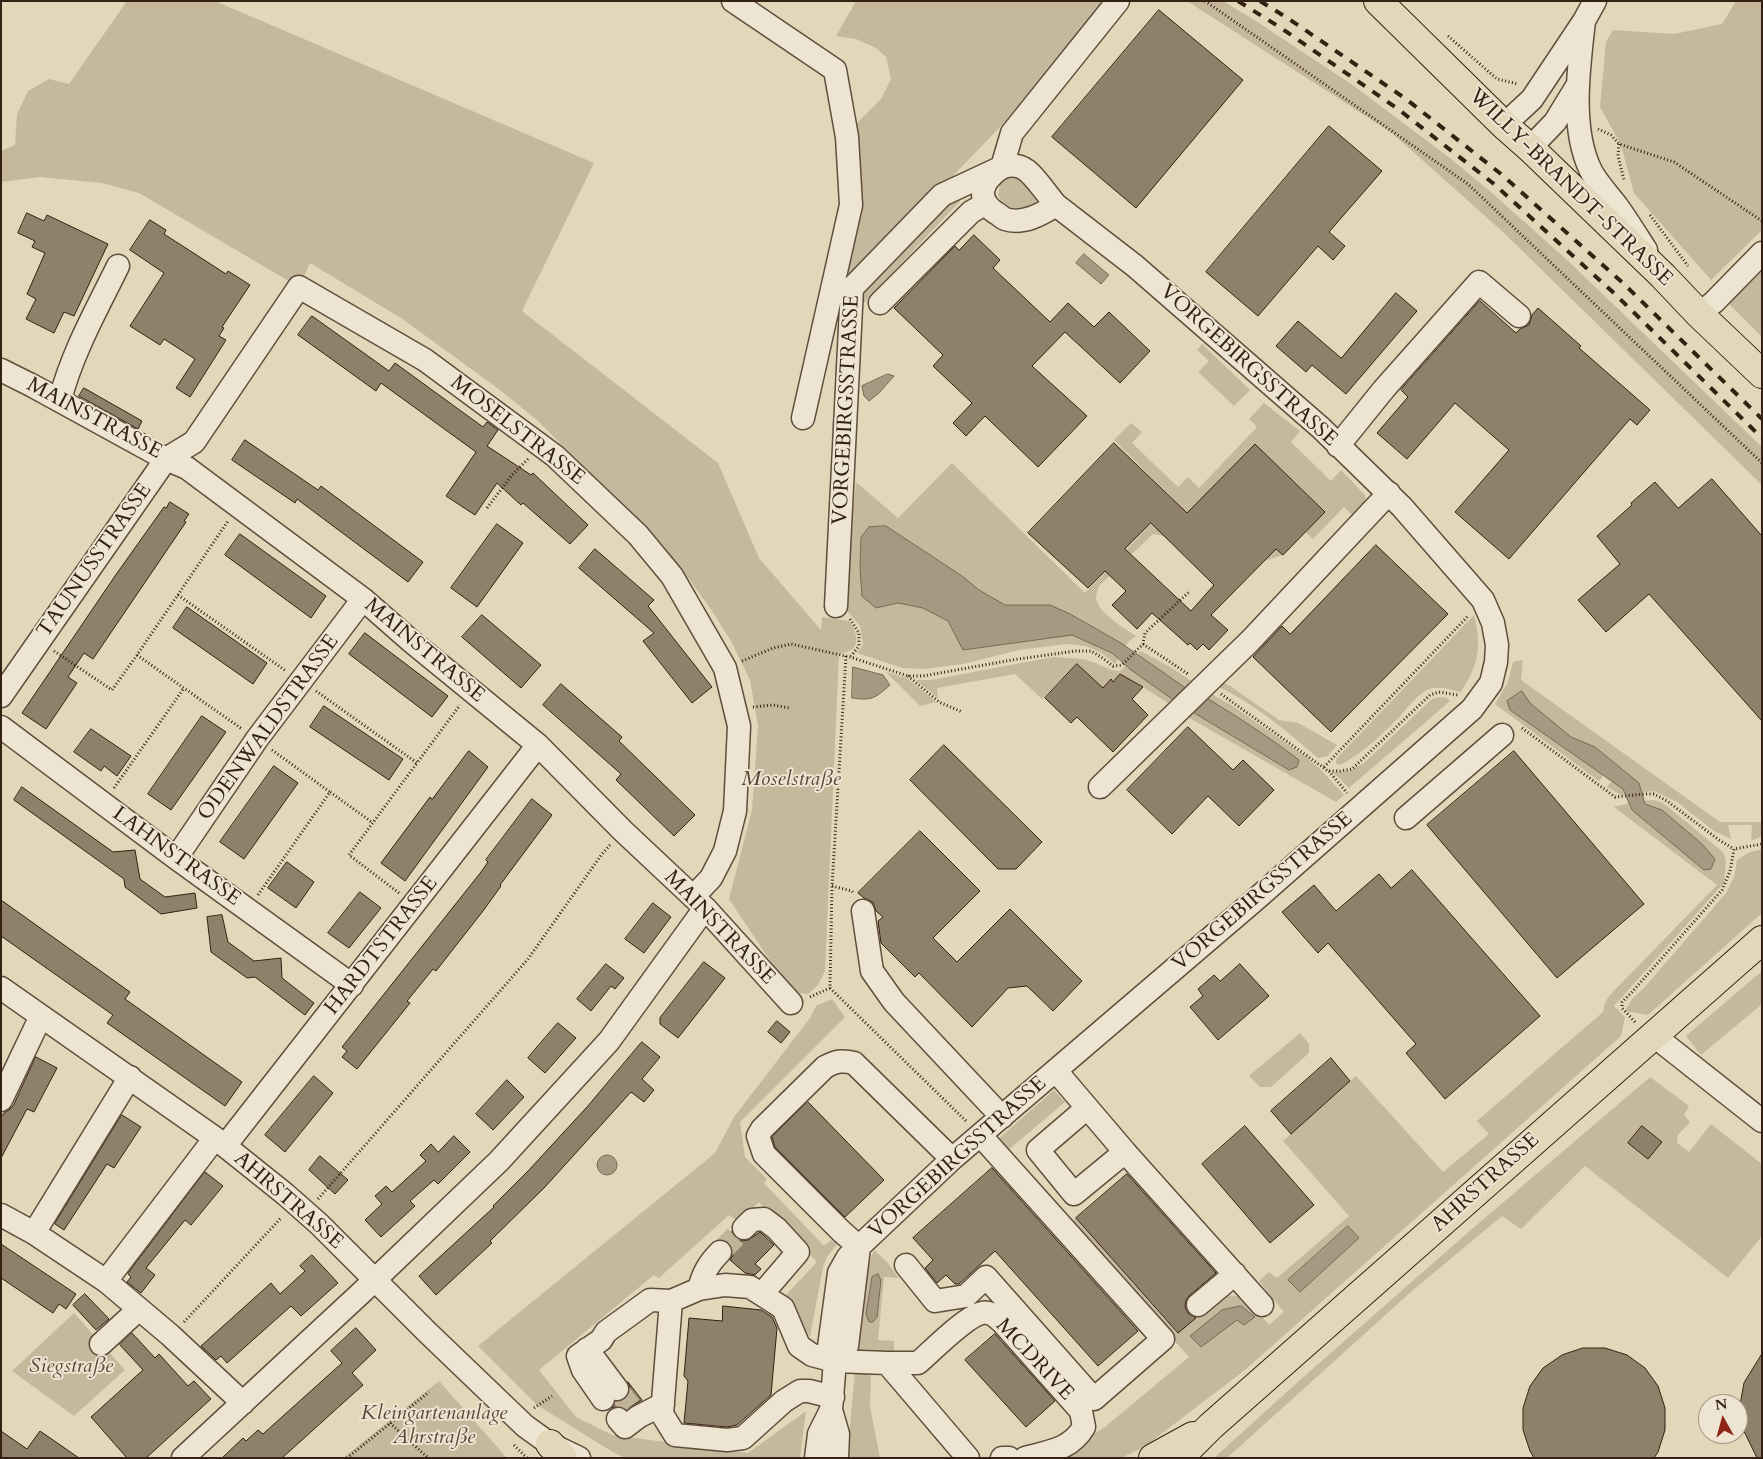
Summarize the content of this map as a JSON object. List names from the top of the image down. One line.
{"streets":{"main road":["WILLY-BRANDT-STRASSE","AHRSTRASSE"],"street":["VORGEBIRGSSTRASSE","MAINSTRASSE","MOSELSTRASSE","TAUNUSSTRASSE","ODENWALDSTRASSE","LAHNSTRASSE","HARDTSTRASSE","MCDRIVE"]},"crossings":[["MAINSTRASSE","MOSELSTRASSE"],["MAINSTRASSE","TAUNUSSTRASSE"],["MAINSTRASSE","ODENWALDSTRASSE"],["MAINSTRASSE","HARDTSTRASSE"],["MOSELSTRASSE","TAUNUSSTRASSE"],["MOSELSTRASSE","AHRSTRASSE"],["ODENWALDSTRASSE","LAHNSTRASSE"],["LAHNSTRASSE","HARDTSTRASSE"],["HARDTSTRASSE","AHRSTRASSE"]],"parks":["Moselstraße","Siegstraße","Kleingartenanlage Ahrstraße"],"north":"top"}
